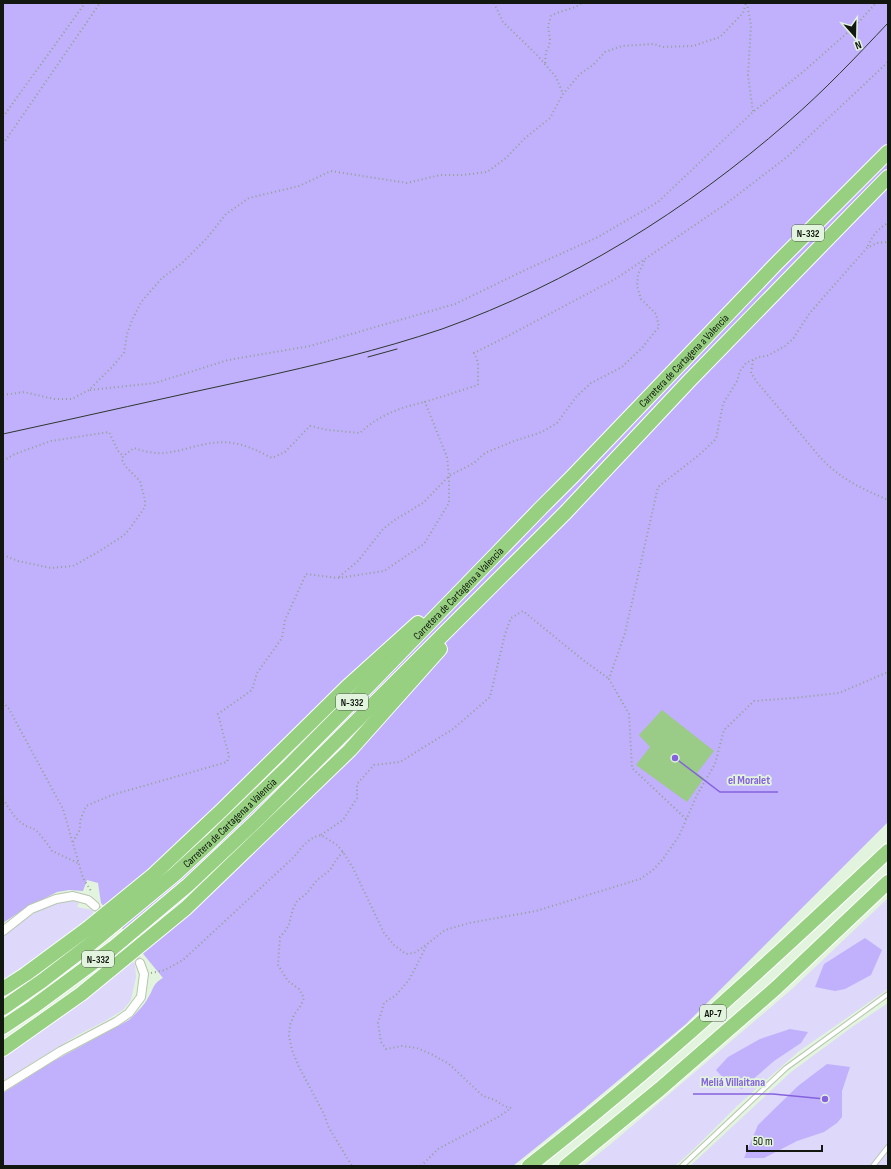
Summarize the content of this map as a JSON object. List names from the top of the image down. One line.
{"streets":{"highway":["N-332","Carretera de Cartagena a Valencia","AP-7"]},"crossings":[["N-332","Carretera de Cartagena a Valencia"]],"places":["el Moralet","Meliá Villaitana"],"scale_bar":"50 m","north":"bottom"}
